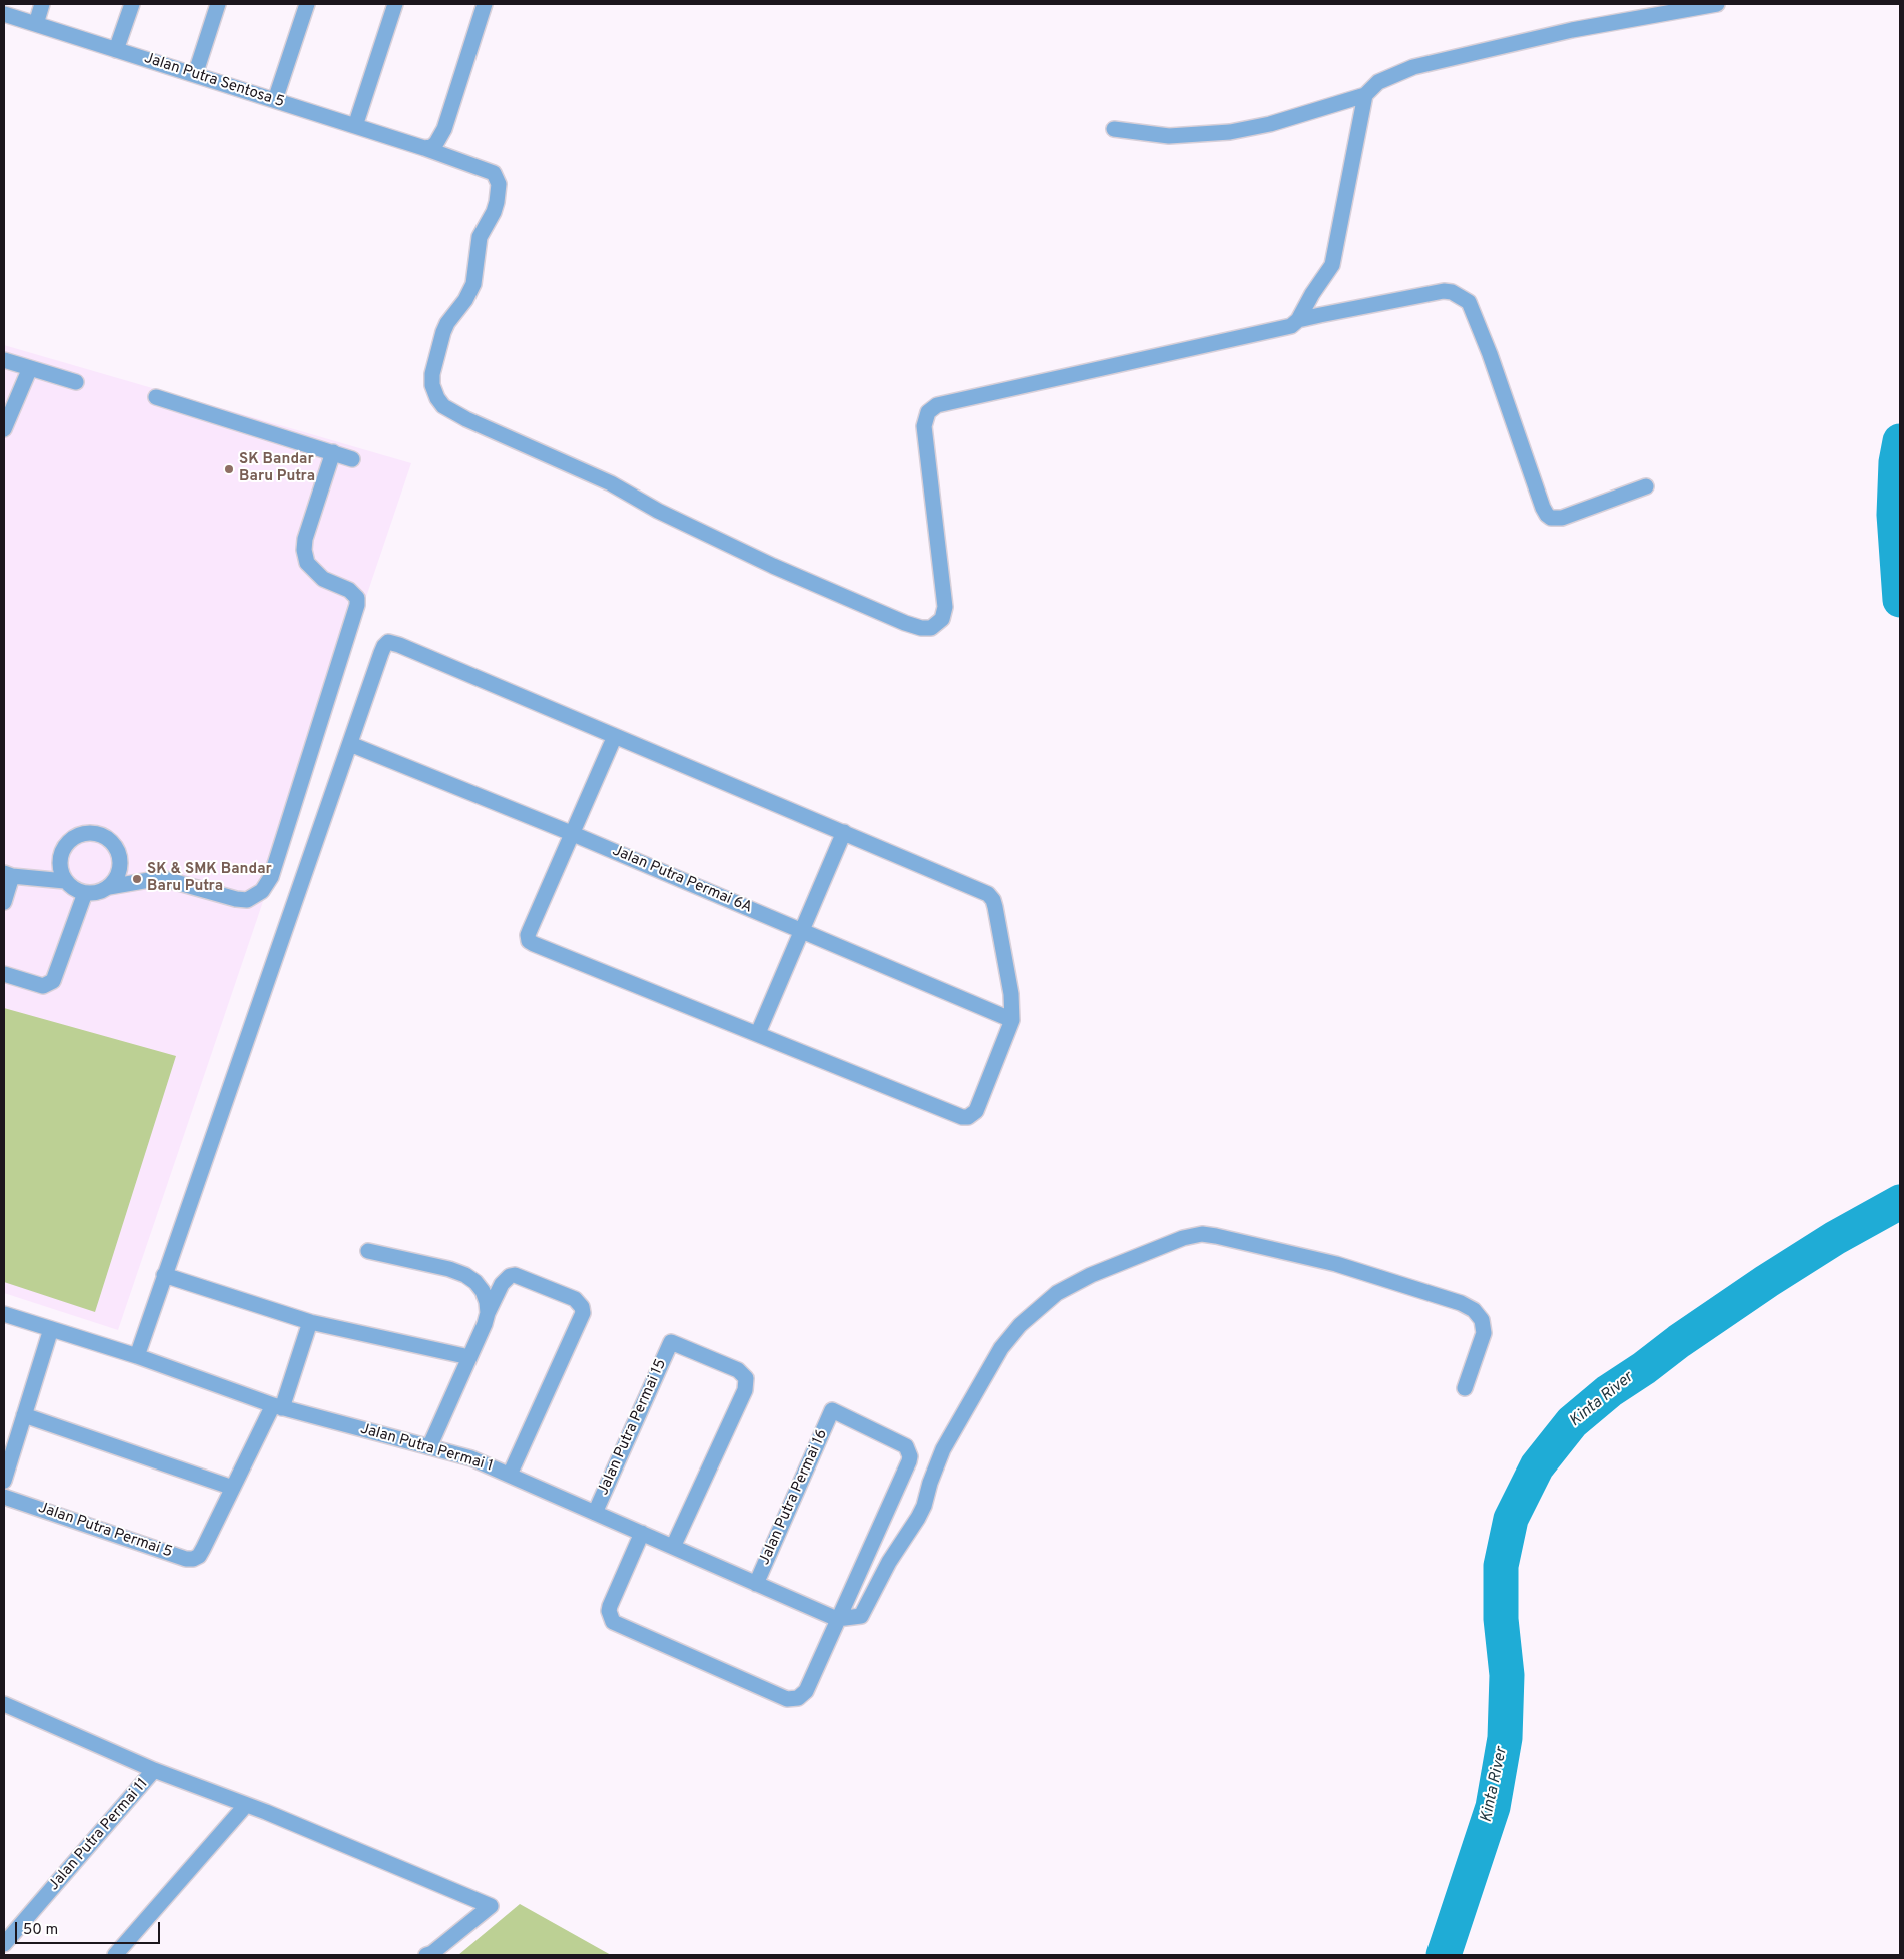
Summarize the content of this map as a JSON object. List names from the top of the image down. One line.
{"streets":{"street":["Jalan Putra Sentosa 5","Jalan Putra Permai 6A","Jalan Putra Permai 15","Jalan Putra Permai 1","Jalan Putra Permai 16","Jalan Putra Permai 5","Jalan Putra Permai 11"]},"crossings":[["Jalan Putra Permai 15","Jalan Putra Permai 1"],["Jalan Putra Permai 1","Jalan Putra Permai 16"]],"water":["Kinta River"],"places":["SK Bandar Baru Putra","SK & SMK Bandar Baru Putra"],"scale_bar":"50 m"}
